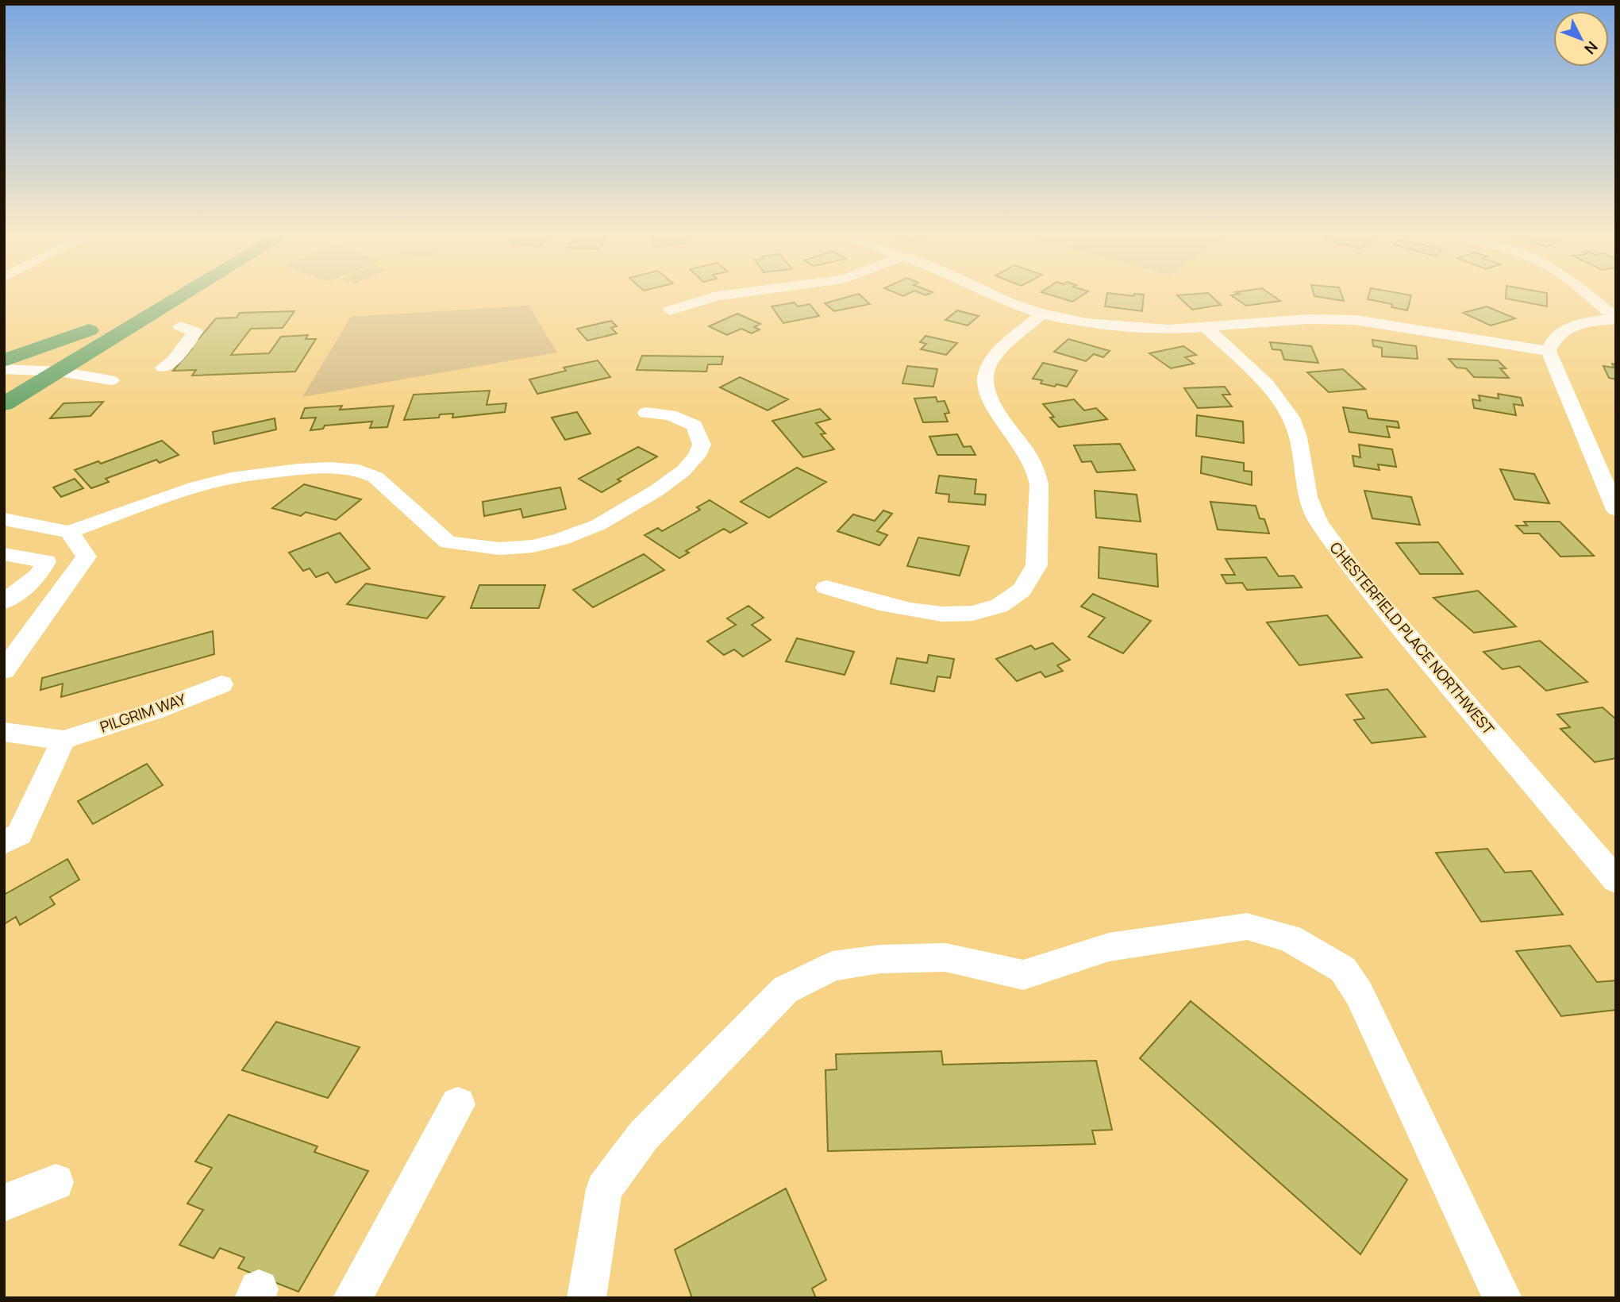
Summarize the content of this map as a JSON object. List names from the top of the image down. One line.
{"streets":{"street":["CHESTERFIELD PLACE NORTHWEST","PILGRIM WAY"]},"north":"bottom right"}
